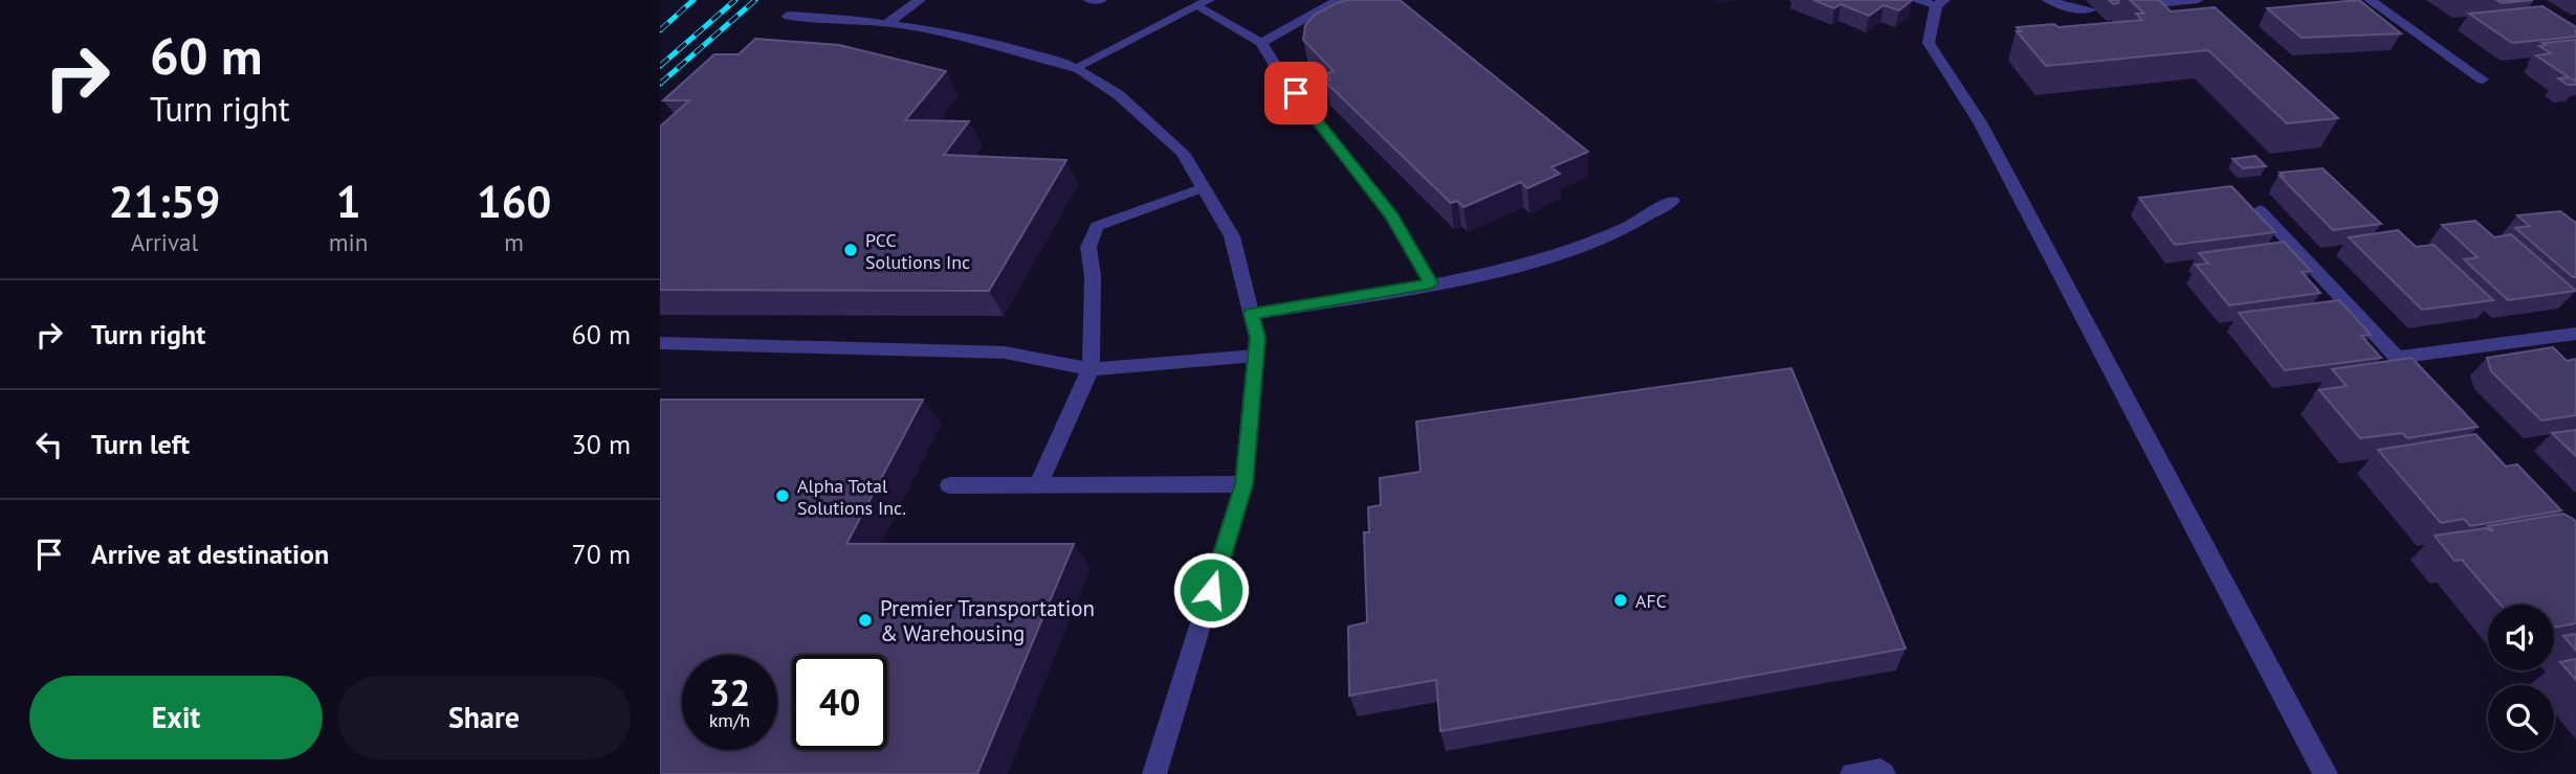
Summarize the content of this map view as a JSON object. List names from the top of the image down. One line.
{"places":["PCC Solutions Inc","Alpha Total Solutions Inc.","AFC","Premier Transportation & Warehousing"],"page":{"turn":["60 m","Turn right"],"eta":["21:59","Arrival","1","min","160","m"],"list":[{"name":"Turn right","value":"60 m"},{"name":"Turn left","value":"30 m"},{"name":"Arrive at destination","value":"70 m"}],"speed":"32 km/h","limit":"40","buttons":["Exit","Share"]}}
